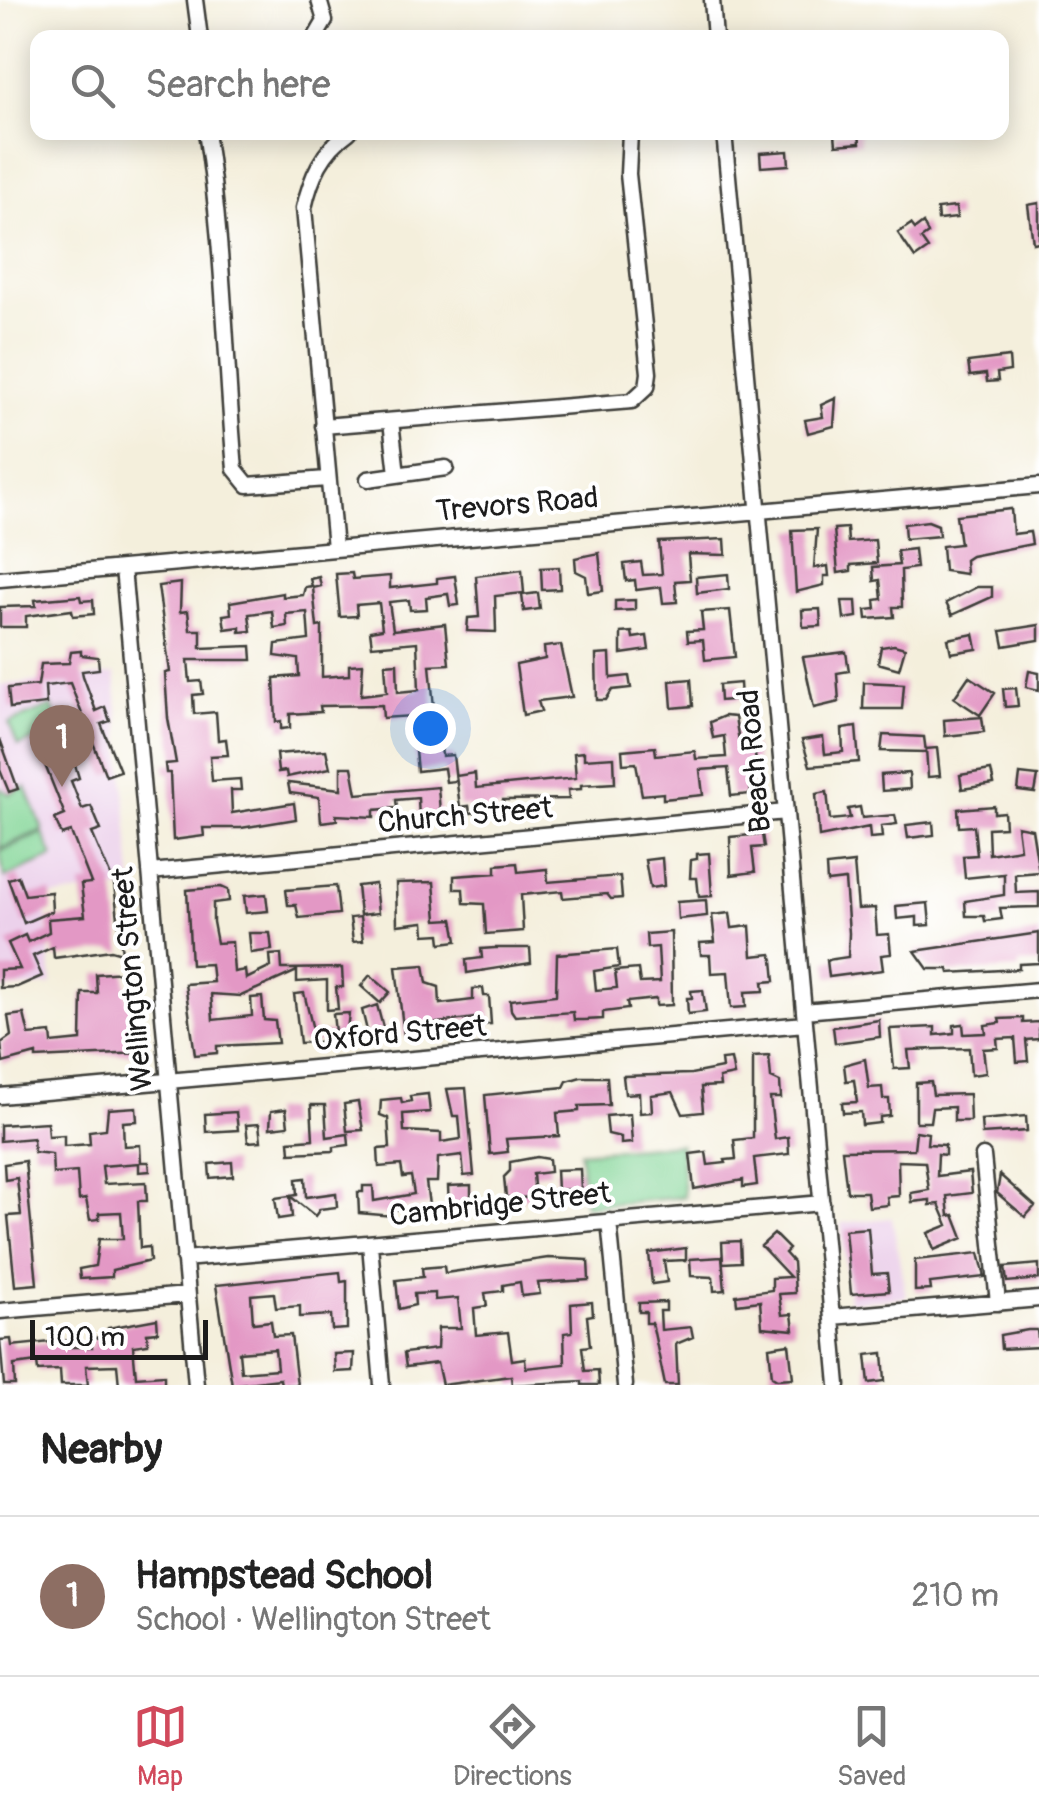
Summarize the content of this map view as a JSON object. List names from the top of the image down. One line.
{"streets":{"street":["Trevors Road","Beach Road","Church Street","Wellington Street","Oxford Street","Cambridge Street"]},"crossings":[["Trevors Road","Beach Road"],["Trevors Road","Wellington Street"],["Beach Road","Church Street"],["Beach Road","Oxford Street"],["Beach Road","Cambridge Street"],["Church Street","Wellington Street"],["Wellington Street","Oxford Street"],["Wellington Street","Cambridge Street"]],"scale_bar":"100 m","page":{"search":"Search here","pins":"1","scale":"100 m","heading":"Nearby","list":[{"mark":"1","name":"Hampstead School","note":"School · Wellington Street","value":"210 m"}],"nav":["Map","Directions","Saved"]}}
